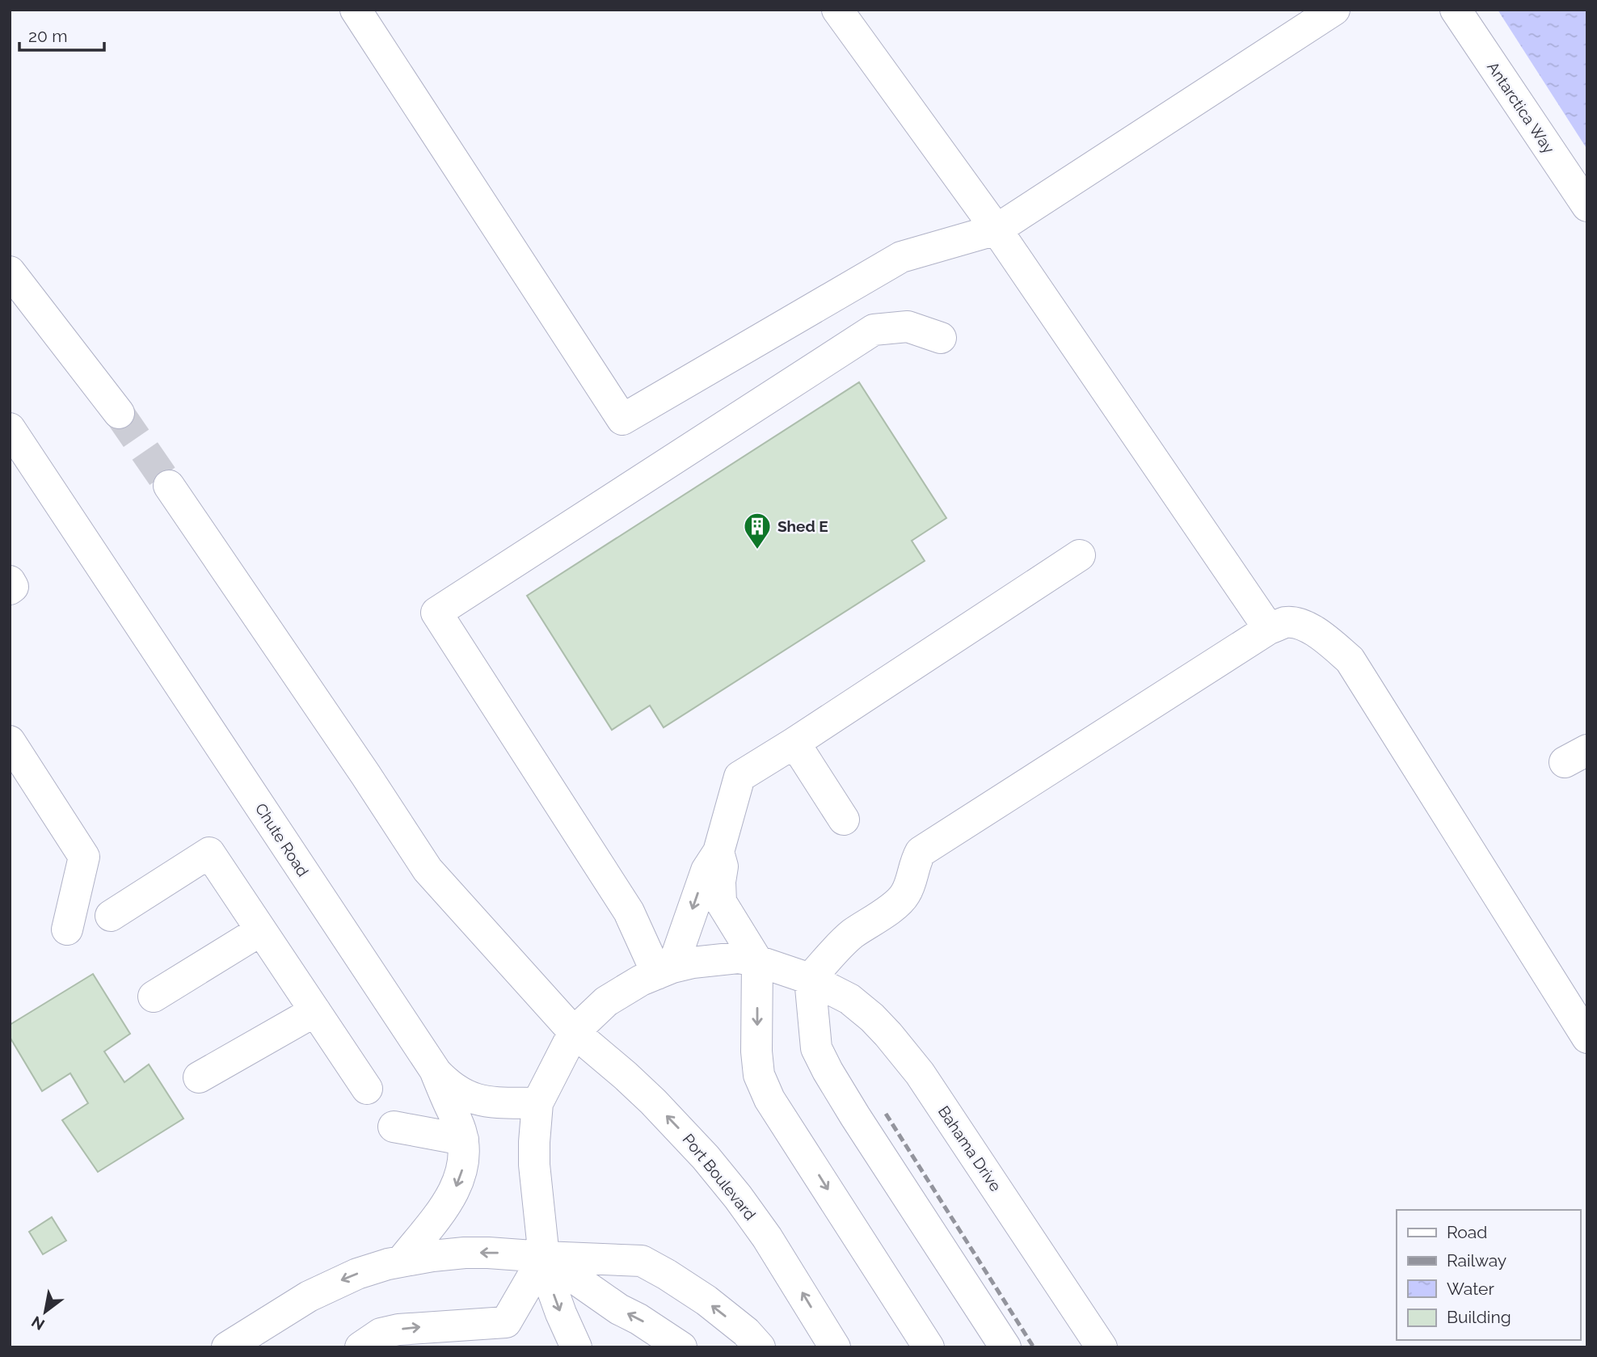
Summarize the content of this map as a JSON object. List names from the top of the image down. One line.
{"streets":{"street":["Antarctica Way","Chute Road","Bahama Drive","Port Boulevard"]},"crossings":[["Bahama Drive","Port Boulevard"]],"places":{"building":["Shed E"]},"legend":["Road","Railway","Water","Building"],"scale_bar":"20 m","north":"bottom left"}
